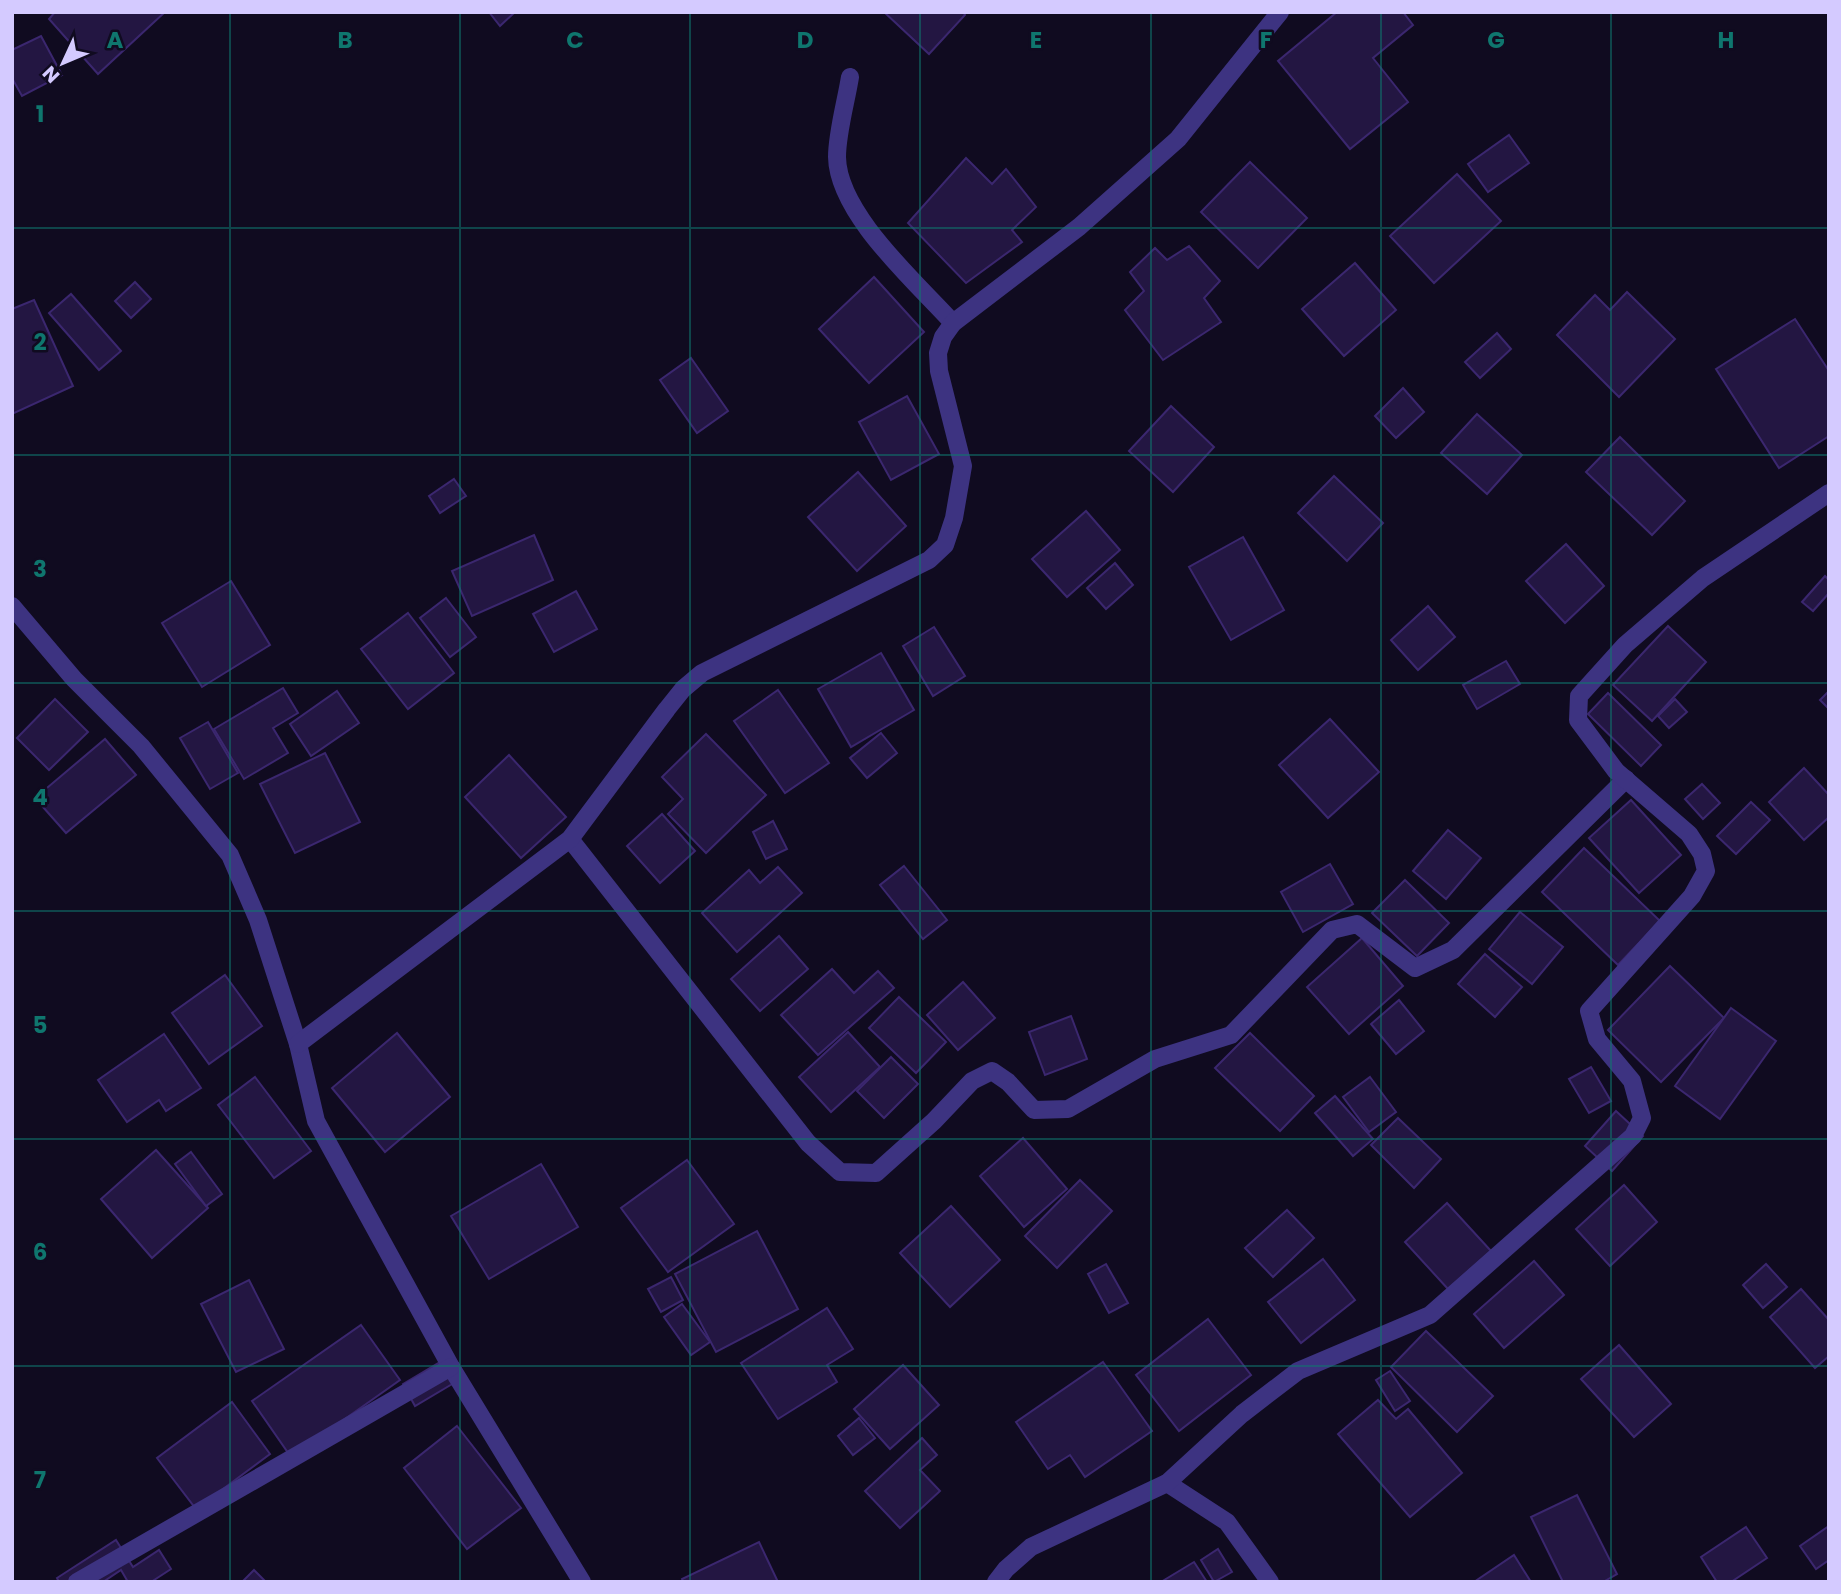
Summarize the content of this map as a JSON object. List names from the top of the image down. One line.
{"north":"bottom left","grid":{"columns":["A","B","C","D","E","F","G","H"],"rows":["1","2","3","4","5","6","7"]}}
